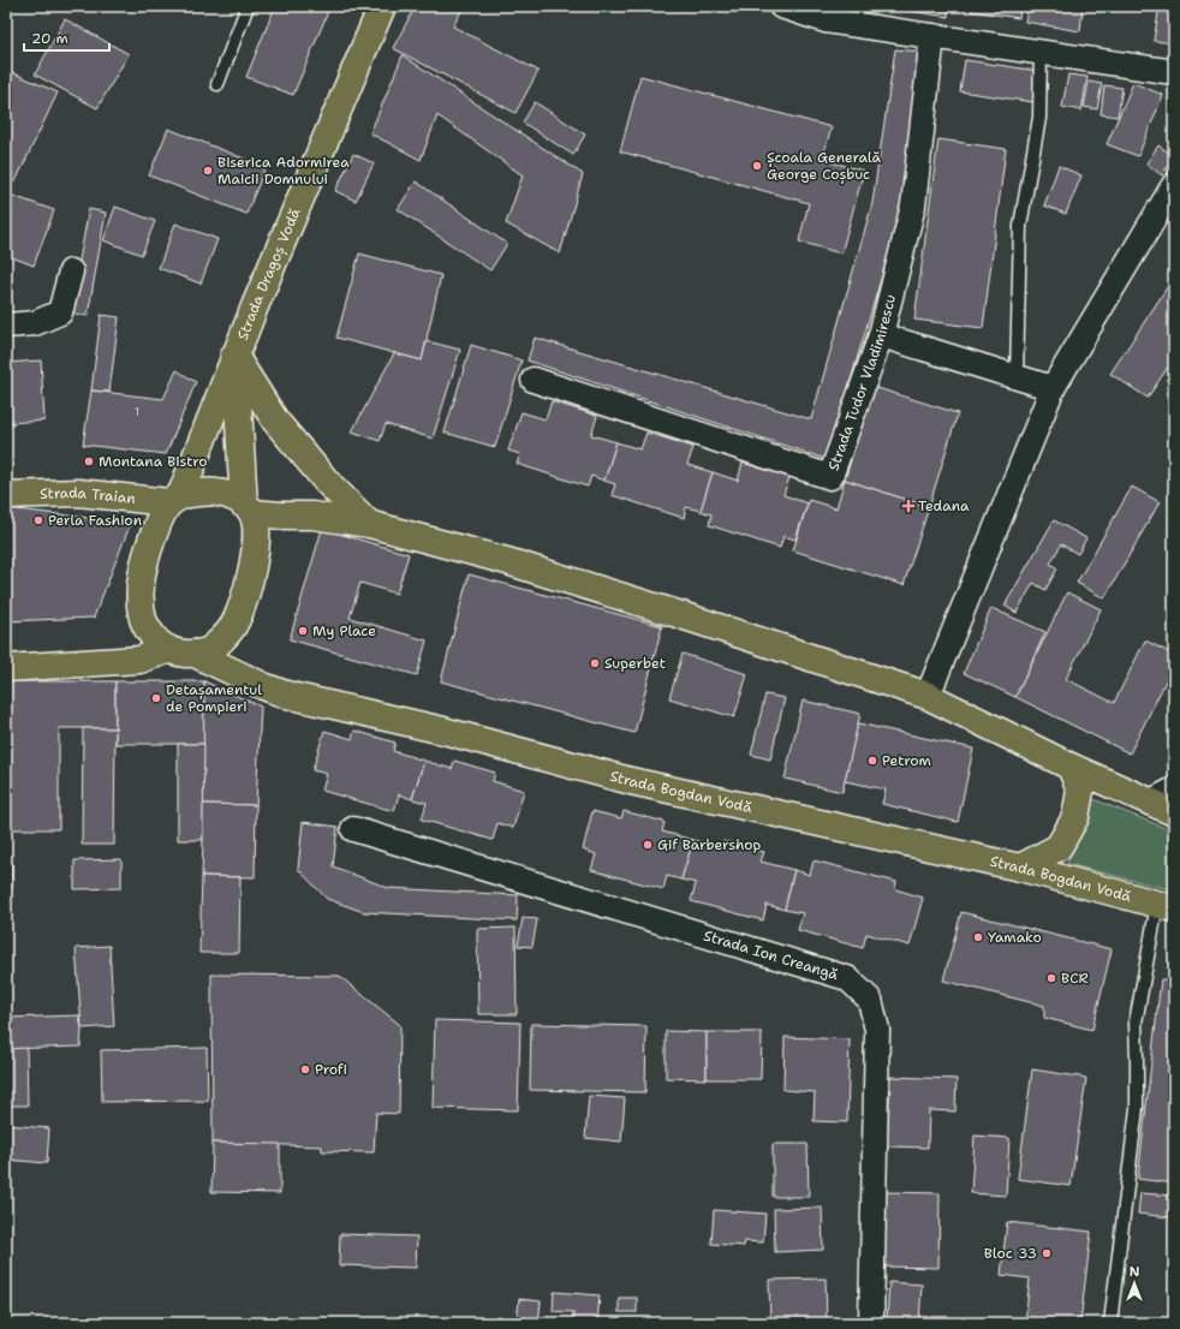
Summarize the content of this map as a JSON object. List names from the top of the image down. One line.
{"streets":{"main road":["Strada Dragoș Vodă","Strada Traian","Strada Bogdan Vodă"],"street":["Strada Tudor Vladimirescu","Strada Ion Creangă"]},"crossings":[["Strada Dragoș Vodă","Strada Traian"],["Strada Dragoș Vodă","Strada Bogdan Vodă"],["Strada Traian","Strada Bogdan Vodă"]],"places":{"other":["Școala Generală George Coșbuc","Biserica Adormirea Maicii Domnului","Montana Bistro","Perla Fashion","My Place","Superbet","Detașamentul de Pompieri","Petrom","Gif Barbershop","Yamako","BCR","Profi","Bloc 33"],"health":["Tedana"]},"house_numbers":["1"],"scale_bar":"20 m","north":"top"}
